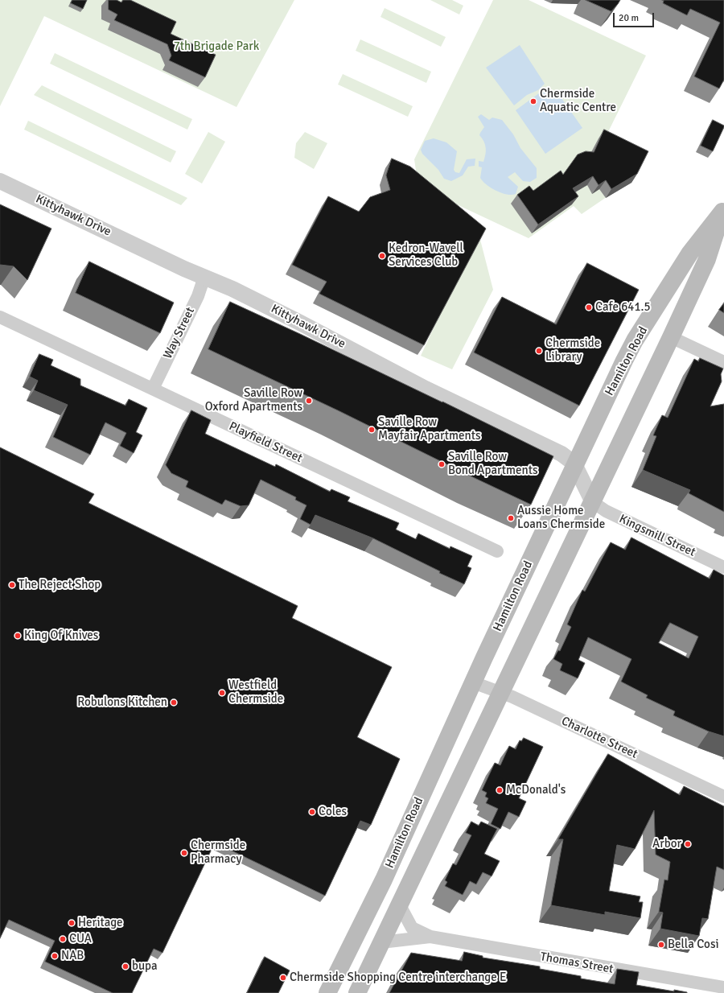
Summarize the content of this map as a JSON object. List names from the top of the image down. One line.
{"streets":{"main road":["Hamilton Road"],"street":["Kittyhawk Drive","Way Street","Playfield Street","Kingsmill Street","Charlotte Street","Thomas Street"]},"crossings":[["Kittyhawk Drive","Way Street"],["Kittyhawk Drive","Hamilton Road"],["Kittyhawk Drive","Kingsmill Street"],["Way Street","Playfield Street"],["Hamilton Road","Kingsmill Street"],["Hamilton Road","Charlotte Street"],["Hamilton Road","Thomas Street"]],"parks":["7th Brigade Park"],"places":["Chermside Aquatic Centre","Kedron-Wavell Services Club","Cafe 641.5","Chermside Library","Saville Row Oxford Apartments","Saville Row Mayfair Apartments","Saville Row Bond Apartments","Aussie Home Loans Chermside","The Reject Shop","King Of Knives","Westfield Chermside","Robulons Kitchen","McDonald's","Coles","Arbor","Chermside Pharmacy","Heritage","CUA","Bella Cosi","NAB","bupa","Chermside Shopping Centre interchange E"],"scale_bar":"20 m"}
